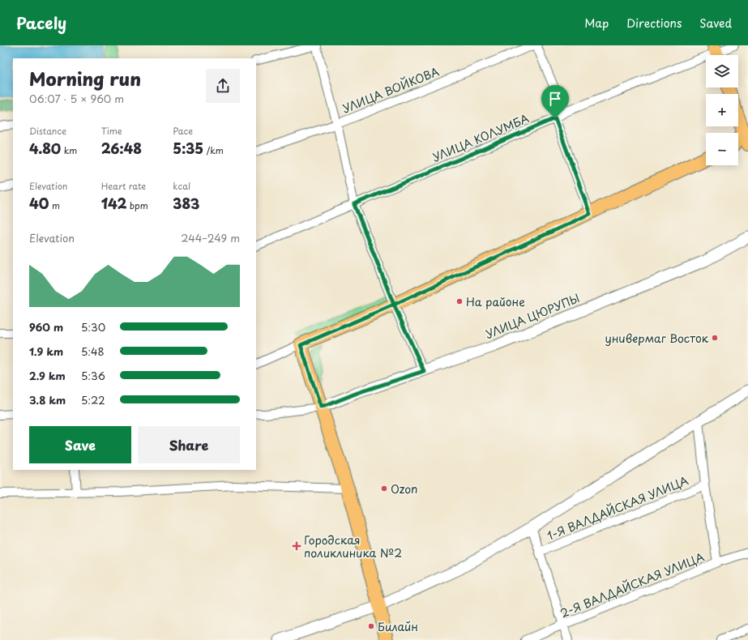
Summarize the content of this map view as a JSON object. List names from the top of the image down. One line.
{"streets":{"street":["УЛИЦА ВОЙКОВА","УЛИЦА КОЛУМБА","УЛИЦА ЦЮРУПЫ","1-Я ВАЛДАЙСКАЯ УЛИЦА","2-Я ВАЛДАЙСКАЯ УЛИЦА"]},"places":{"other":["На районе","универмаг Восток","Ozon","Билайн"],"health":["Городская поликлиника №2"]},"page":{"header":"Pacely","nav":["Map","Directions","Saved"],"map_buttons":["+","−"],"heading":["Morning run","06:07 · 5 × 960 m"],"stats":[["Distance","4.80 km"],["Time","26:48"],["Pace","5:35 /km"],["Elevation","40 m"],["Heart rate","142 bpm"],["kcal","383"]],"chart":["Elevation","244–249 m"],"list":[{"name":"960 m","note":"5:30"},{"name":"1.9 km","note":"5:48"},{"name":"2.9 km","note":"5:36"},{"name":"3.8 km","note":"5:22"}],"buttons":["Save","Share"]}}
